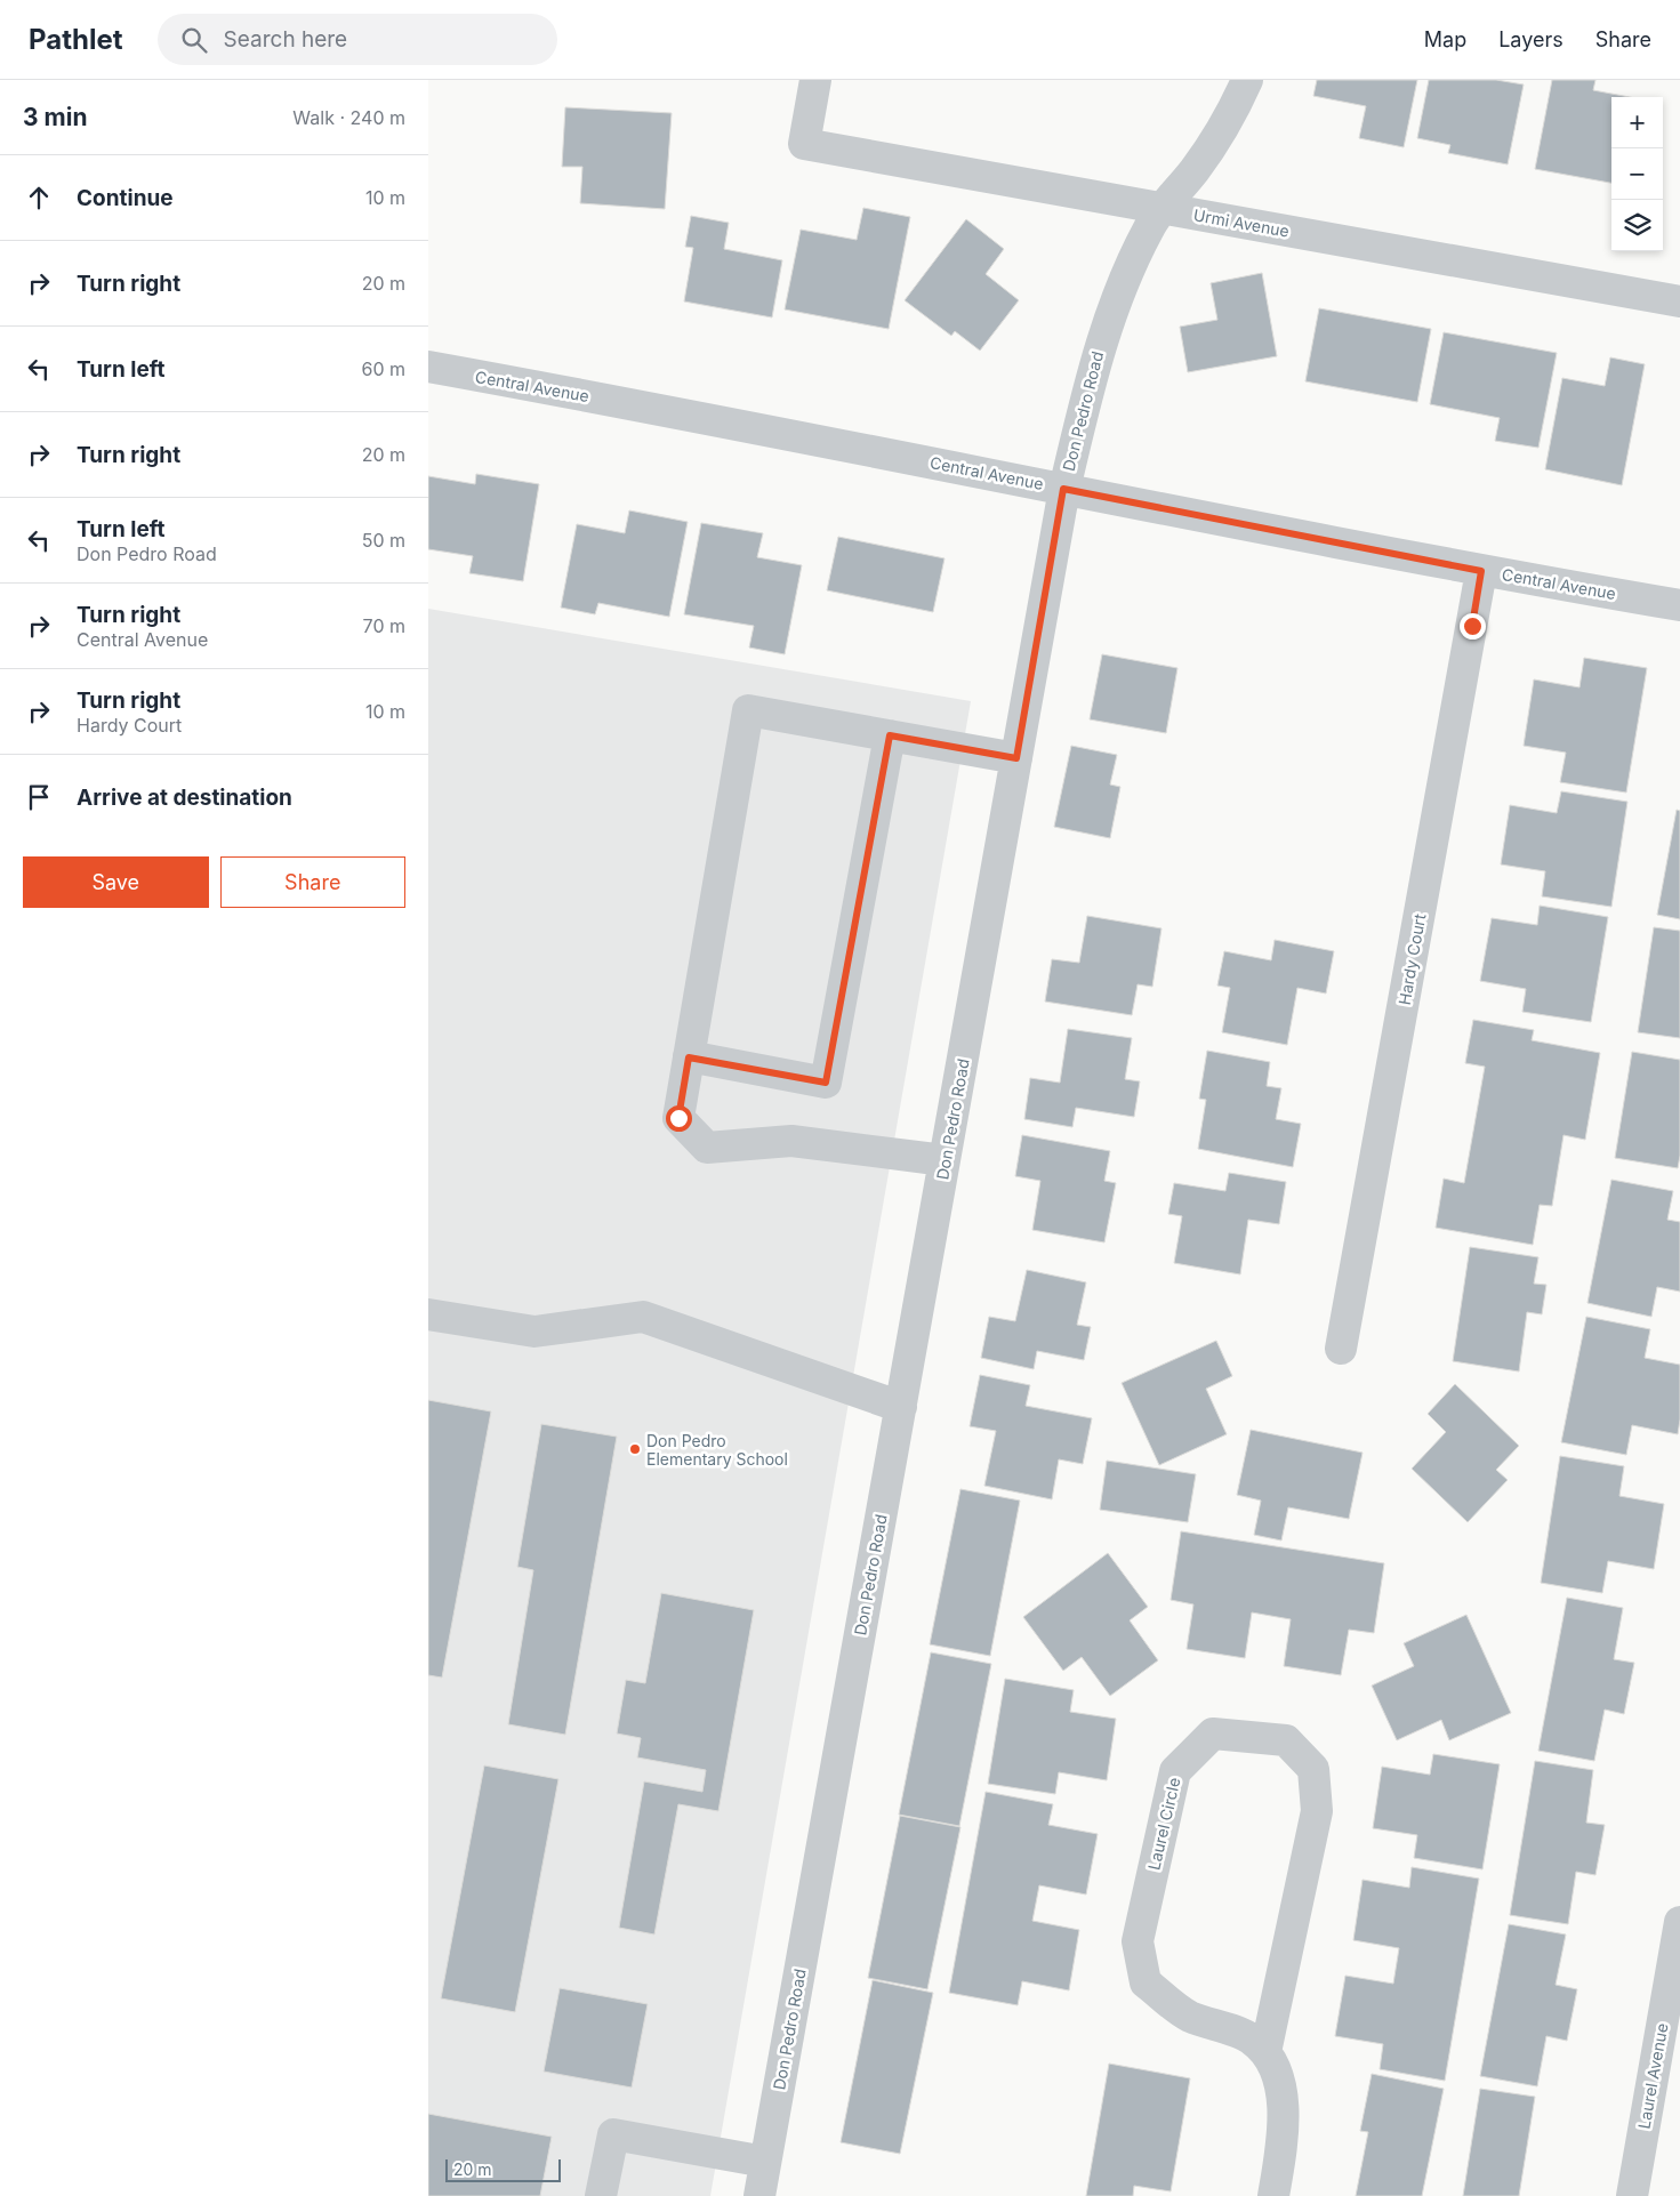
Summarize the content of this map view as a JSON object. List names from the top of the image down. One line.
{"streets":{"street":["Urmi Avenue","Central Avenue","Don Pedro Road","Hardy Court","Laurel Circle","Laurel Avenue"]},"crossings":[["Urmi Avenue","Don Pedro Road"],["Central Avenue","Don Pedro Road"],["Central Avenue","Hardy Court"]],"places":["Don Pedro Elementary School"],"scale_bar":"20 m","page":{"header":"Pathlet","search":"Search here","nav":["Map","Layers","Share"],"heading":["3 min","Walk · 240 m"],"map_buttons":["+","−"],"list":[["Continue","10 m"],["Turn right","20 m"],["Turn left","60 m"],["Turn right","20 m"],["Turn left","Don Pedro Road","50 m"],["Turn right","Central Avenue","70 m"],["Turn right","Hardy Court","10 m"],"Arrive at destination"],"buttons":["Save","Share"],"scale":"20 m"}}
